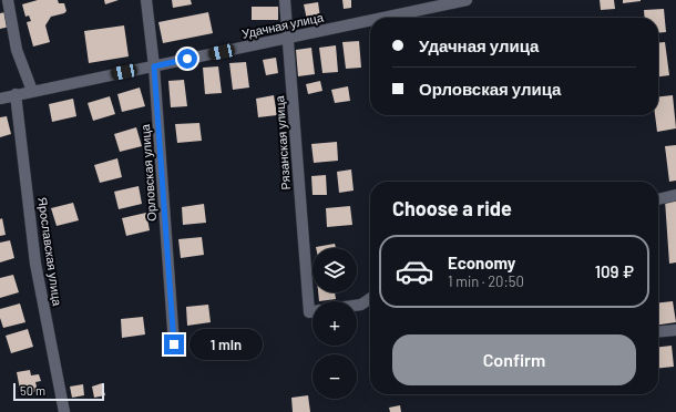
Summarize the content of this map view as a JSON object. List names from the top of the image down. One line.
{"streets":{"street":["Удачная улица","Рязанская улица","Орловская улица","Ярославская улица"]},"crossings":[["Удачная улица","Рязанская улица"],["Удачная улица","Орловская улица"],["Удачная улица","Ярославская улица"]],"scale_bar":"50 m","page":{"banner":["Удачная улица","Орловская улица"],"heading":"Choose a ride","list":[{"name":"Economy","note":"1 min · 20:50","value":"109 ₽"}],"map_buttons":["+","−"],"buttons":"Confirm","bubble":"1 min","scale":"50 m"}}
